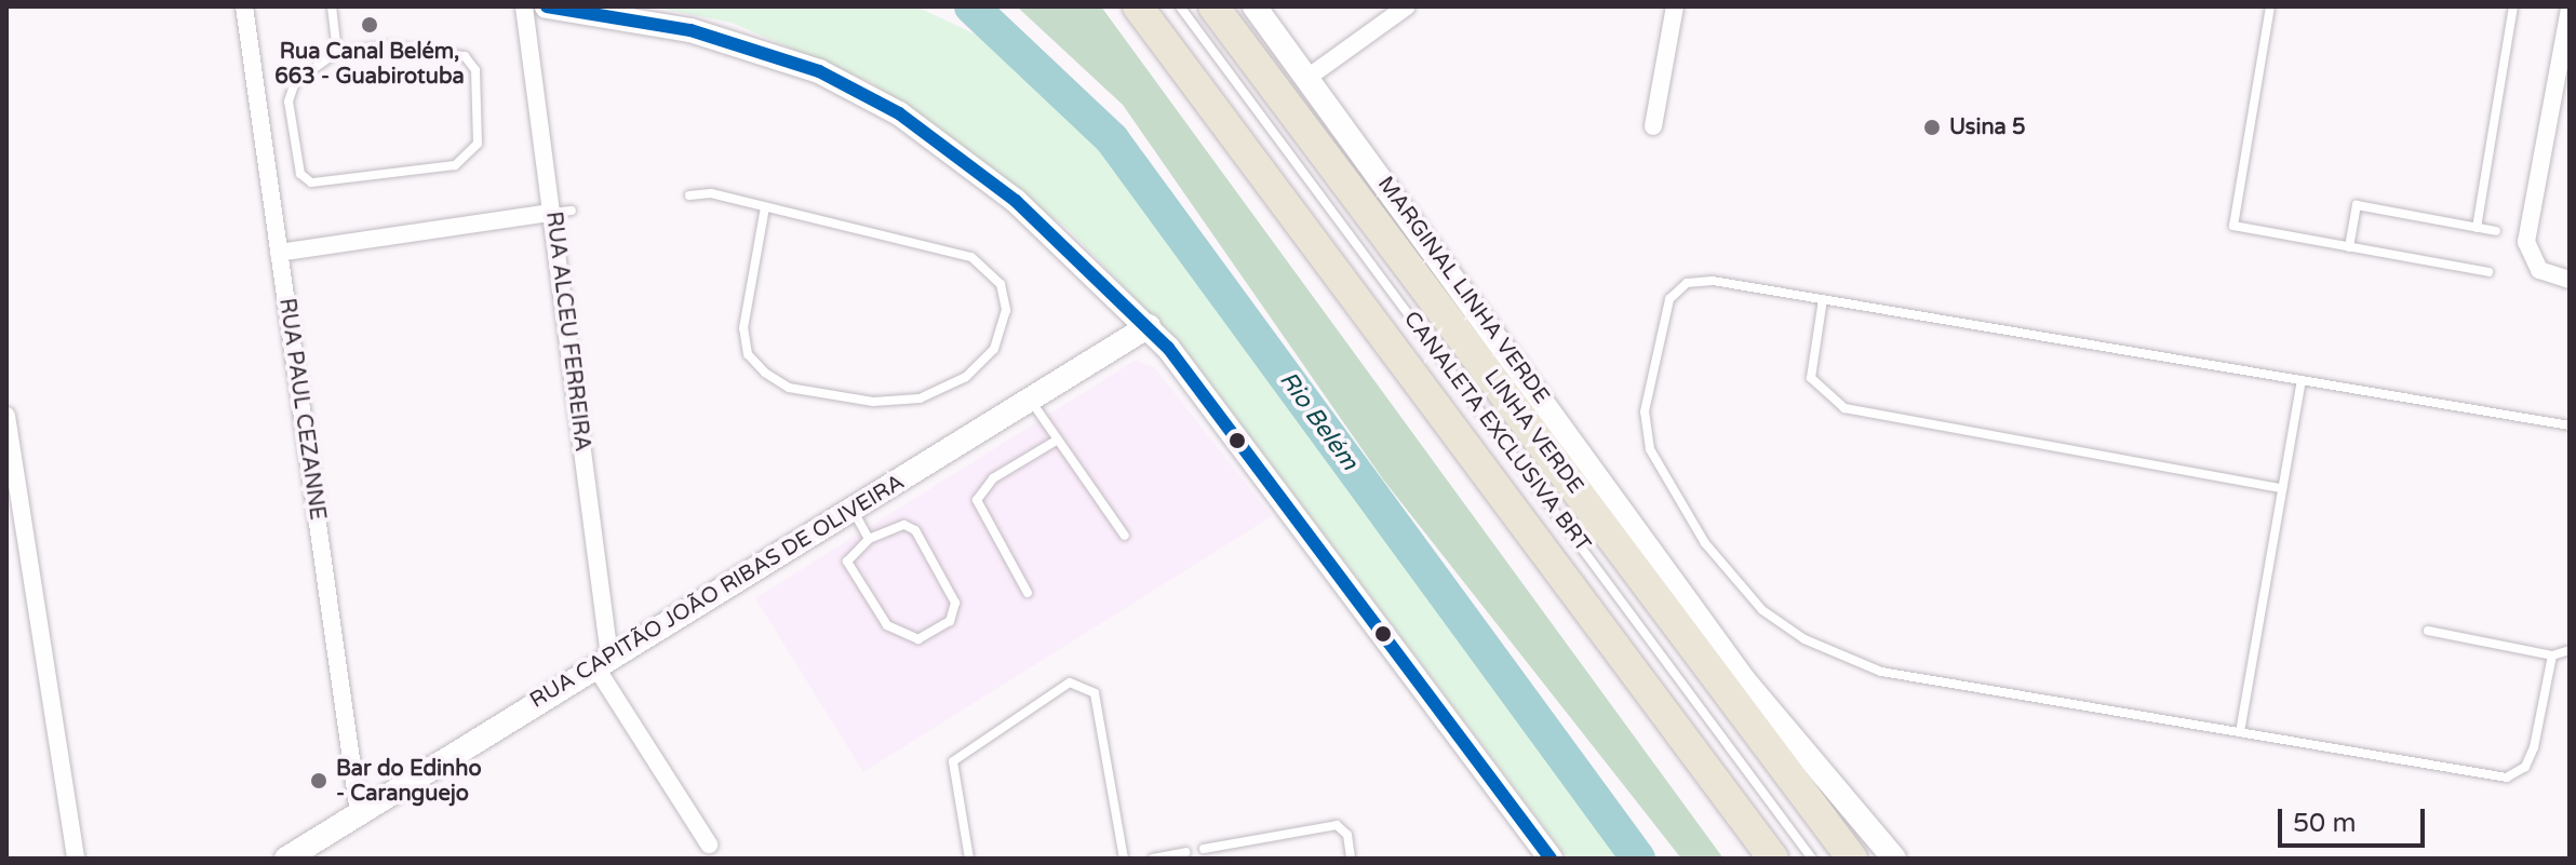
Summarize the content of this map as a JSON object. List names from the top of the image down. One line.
{"streets":{"highway":["LINHA VERDE"],"street":["MARGINAL LINHA VERDE","RUA ALCEU FERREIRA","RUA PAUL CEZANNE","RUA CAPITÃO JOÃO RIBAS DE OLIVEIRA"],"lane":["CANALETA EXCLUSIVA BRT"]},"crossings":[["RUA ALCEU FERREIRA","RUA CAPITÃO JOÃO RIBAS DE OLIVEIRA"],["RUA PAUL CEZANNE","RUA CAPITÃO JOÃO RIBAS DE OLIVEIRA"]],"water":["Rio Belém"],"places":["Rua Canal Belém, 663 - Guabirotuba","Usina 5","Bar do Edinho - Caranguejo"],"scale_bar":"50 m"}
